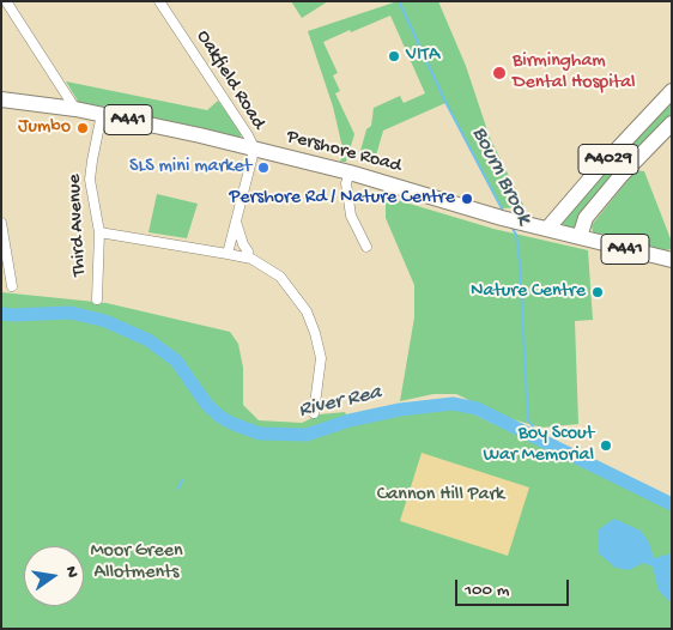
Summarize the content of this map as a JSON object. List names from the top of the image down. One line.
{"streets":{"main road":["A441","Pershore Road","A4029"],"street":["Oakfield Road","Third Avenue"]},"crossings":[["Oakfield Road","Pershore Road"],["Pershore Road","A4029"],["Pershore Road","Third Avenue"]],"water":["Bourn Brook","River Rea"],"parks":["Cannon Hill Park","Moor Green Allotments"],"places":["VITA","Birmingham Dental Hospital","Jumbo","SLS mini market","Pershore Rd / Nature Centre","Nature Centre","Boy Scout War Memorial"],"scale_bar":"100 m","north":"right"}
